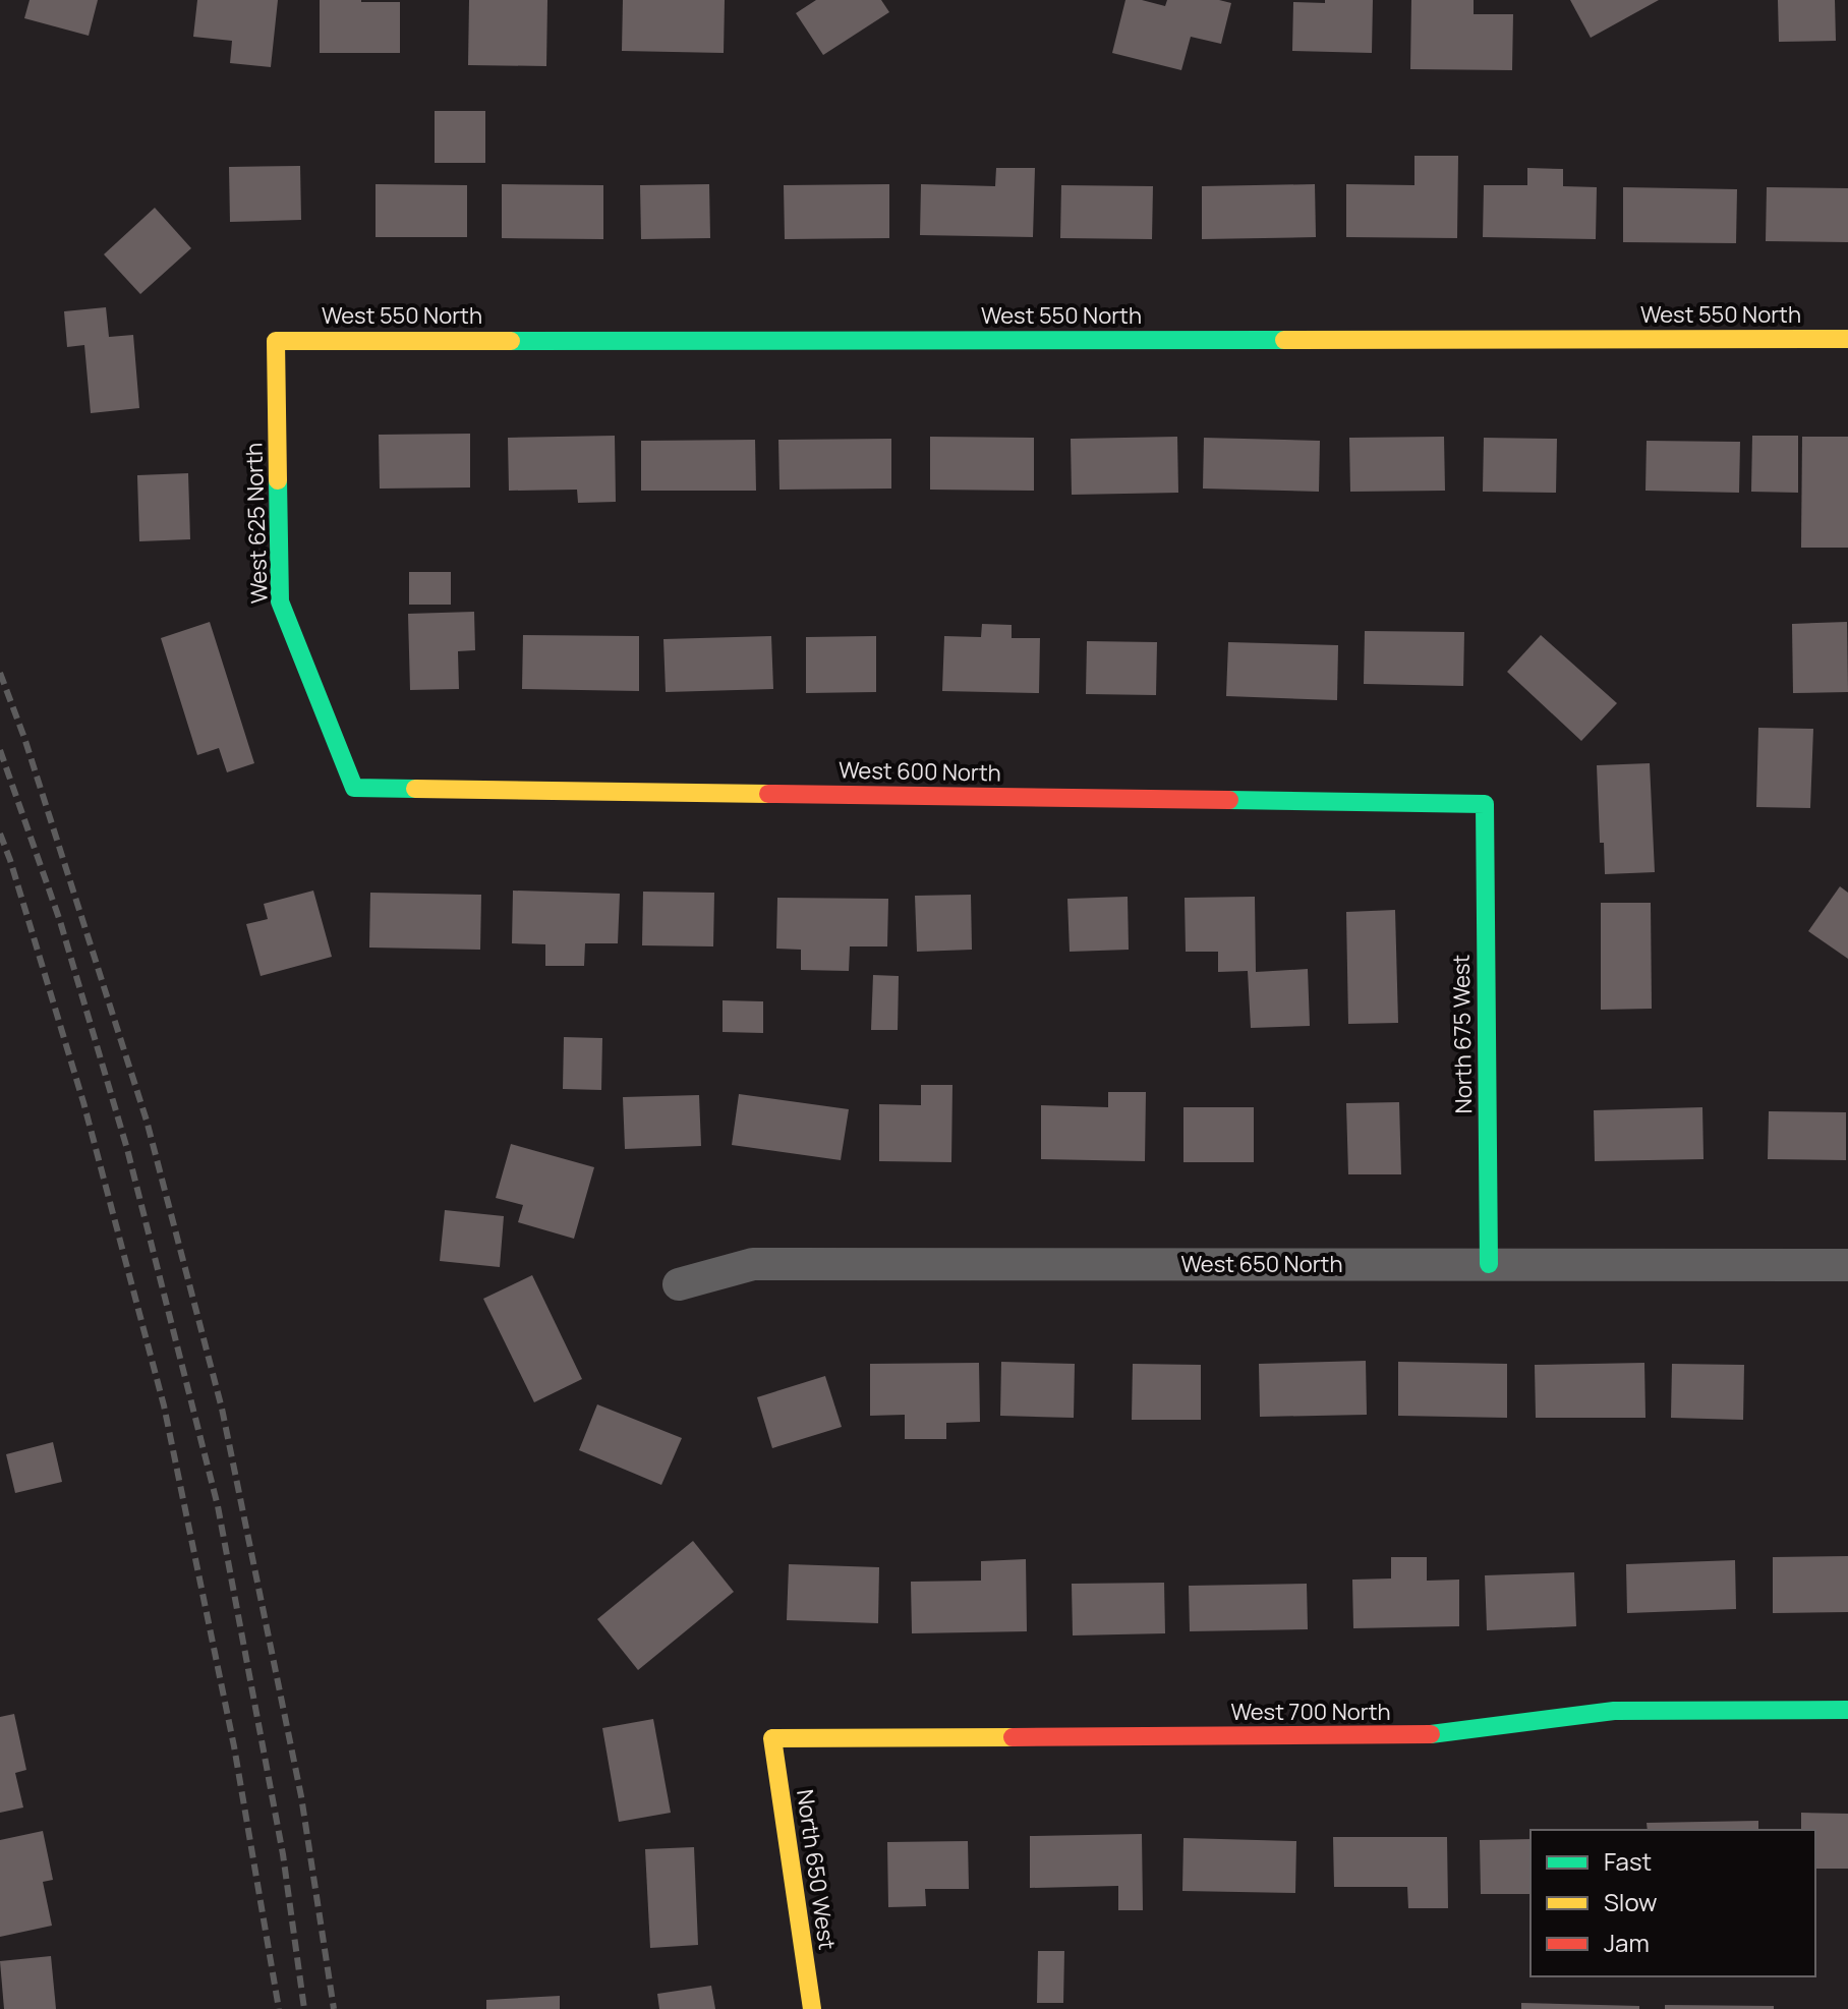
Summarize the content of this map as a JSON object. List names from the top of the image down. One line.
{"streets":{"street":["West 550 North","West 625 North","West 600 North","North 675 West","West 650 North","West 700 North","North 650 West"]},"crossings":[["West 550 North","West 625 North"],["West 625 North","West 600 North"],["West 600 North","North 675 West"],["North 675 West","West 650 North"],["West 700 North","North 650 West"]],"legend":["Fast","Slow","Jam"]}
